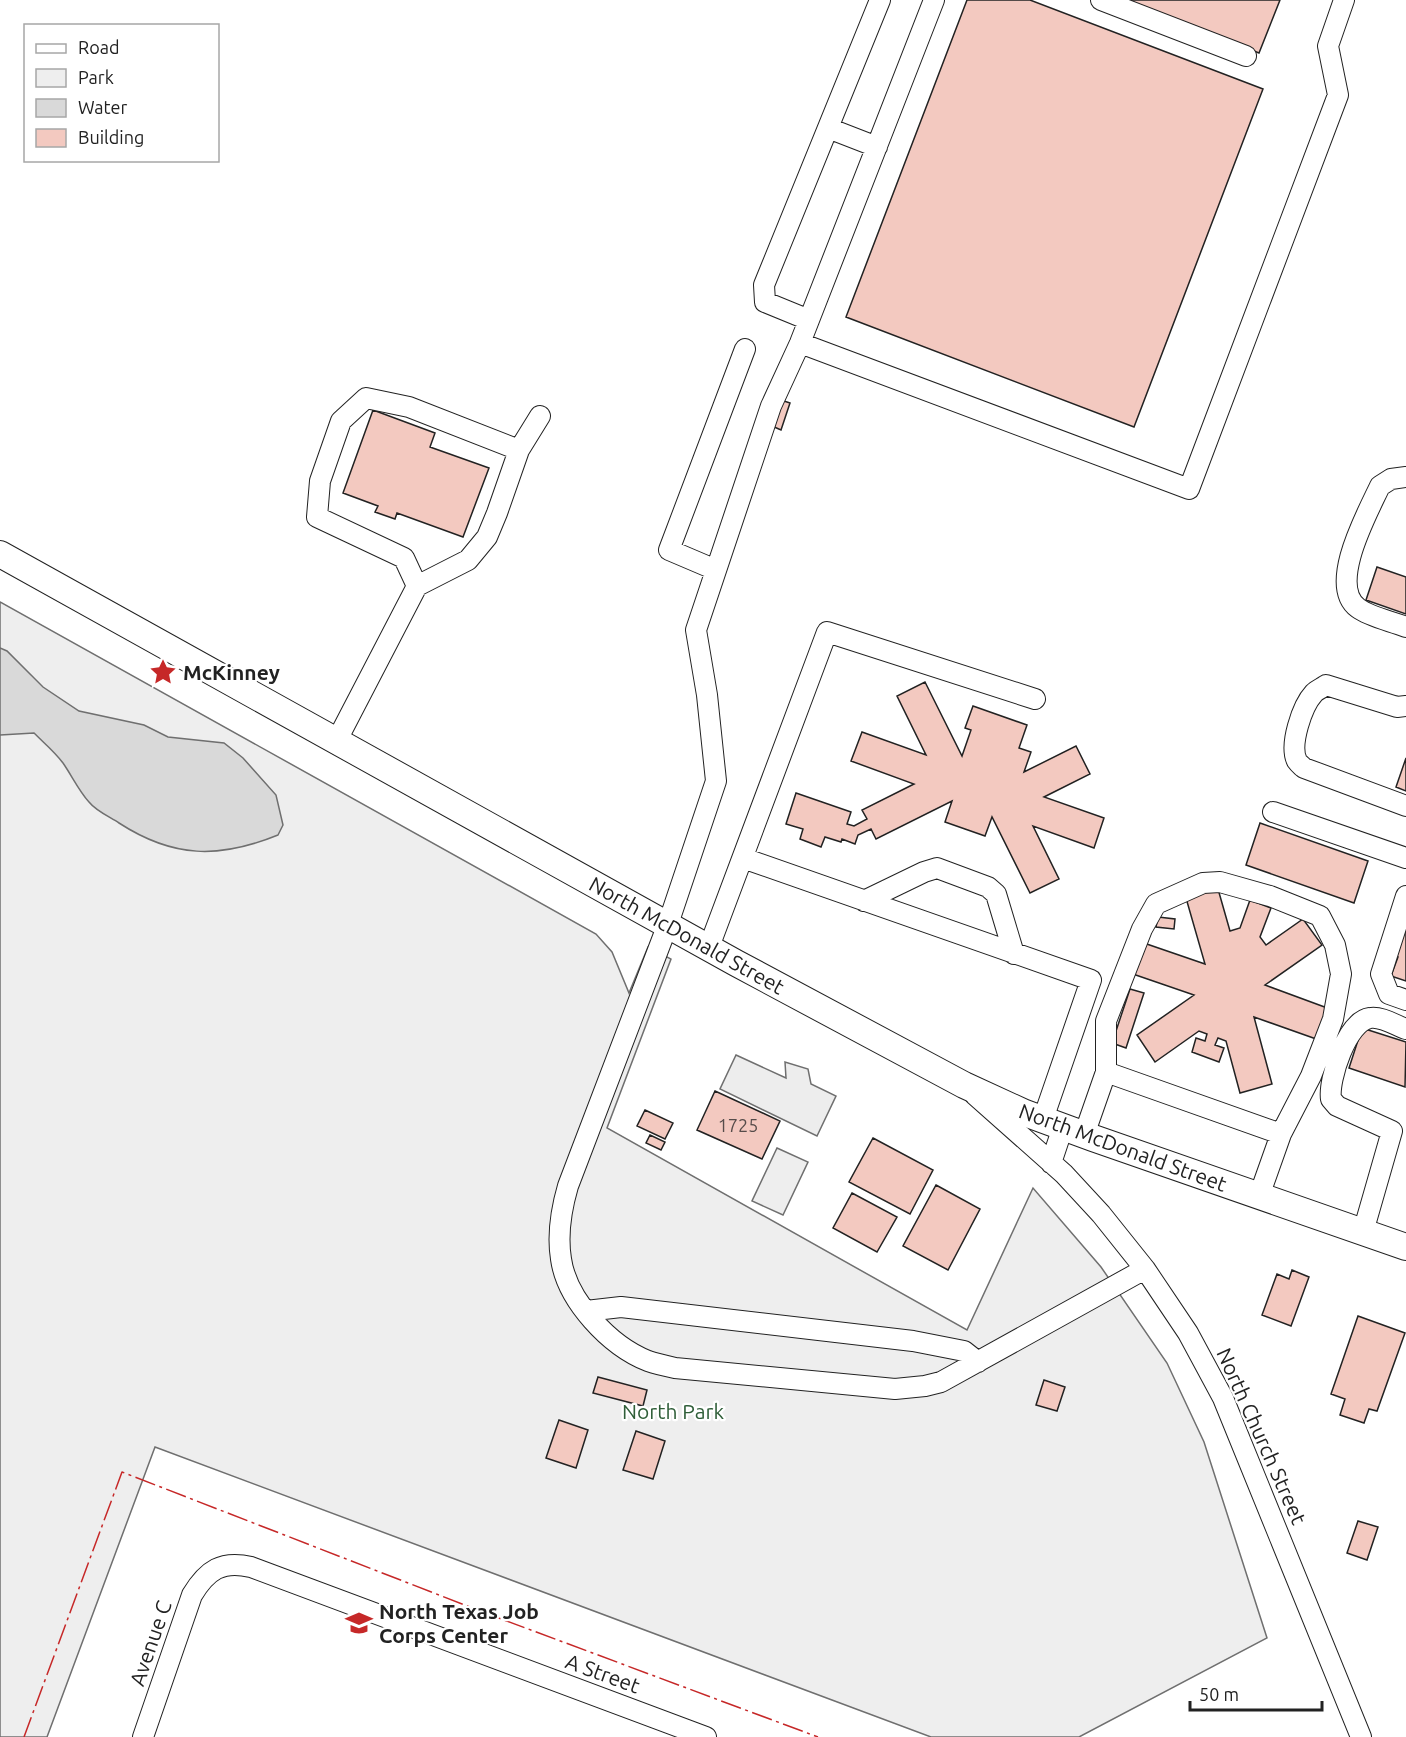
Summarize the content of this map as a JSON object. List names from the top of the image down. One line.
{"streets":{"main road":["North McDonald Street"],"street":["North Church Street","Avenue C","A Street"]},"crossings":[["North McDonald Street","North Church Street"],["Avenue C","A Street"]],"parks":["North Park"],"places":{"place":["McKinney"],"school or university":["North Texas Job Corps Center"]},"house_numbers":["1725"],"legend":["Road","Park","Water","Building"],"scale_bar":"50 m"}
